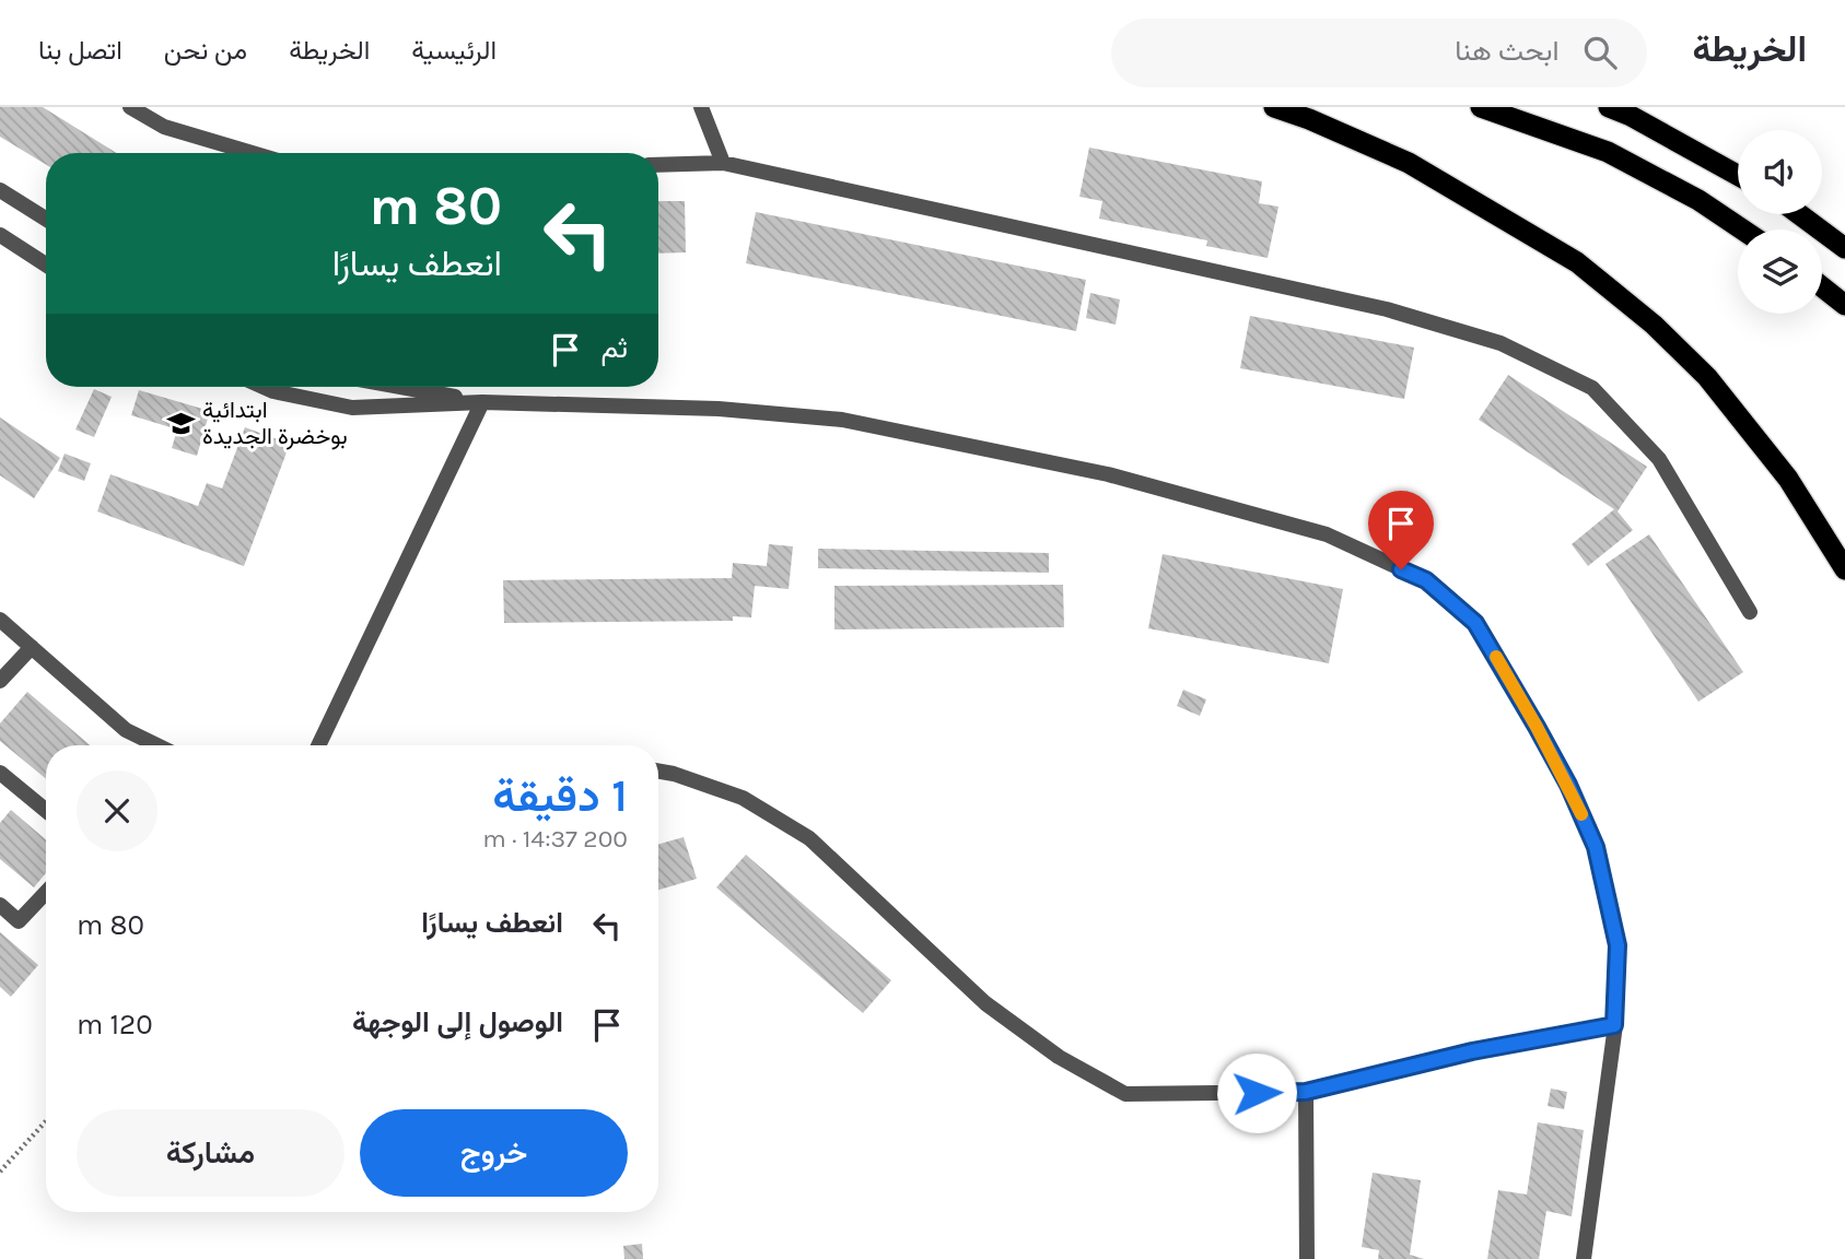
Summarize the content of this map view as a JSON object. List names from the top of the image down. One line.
{"places":{"school or university":["ابتدائية بوخضرة الجديدة"]},"page":{"header":"الخريطة","search":"ابحث هنا","nav":["الرئيسية","الخريطة","من نحن","اتصل بنا"],"turn":["80 m","انعطف يسارًا"],"then":"ثم","heading":["1 دقيقة","200 m · 14:37"],"list":[{"name":"انعطف يسارًا","value":"80 m"},{"name":"الوصول إلى الوجهة","value":"120 m"}],"buttons":["خروج","مشاركة"]}}
